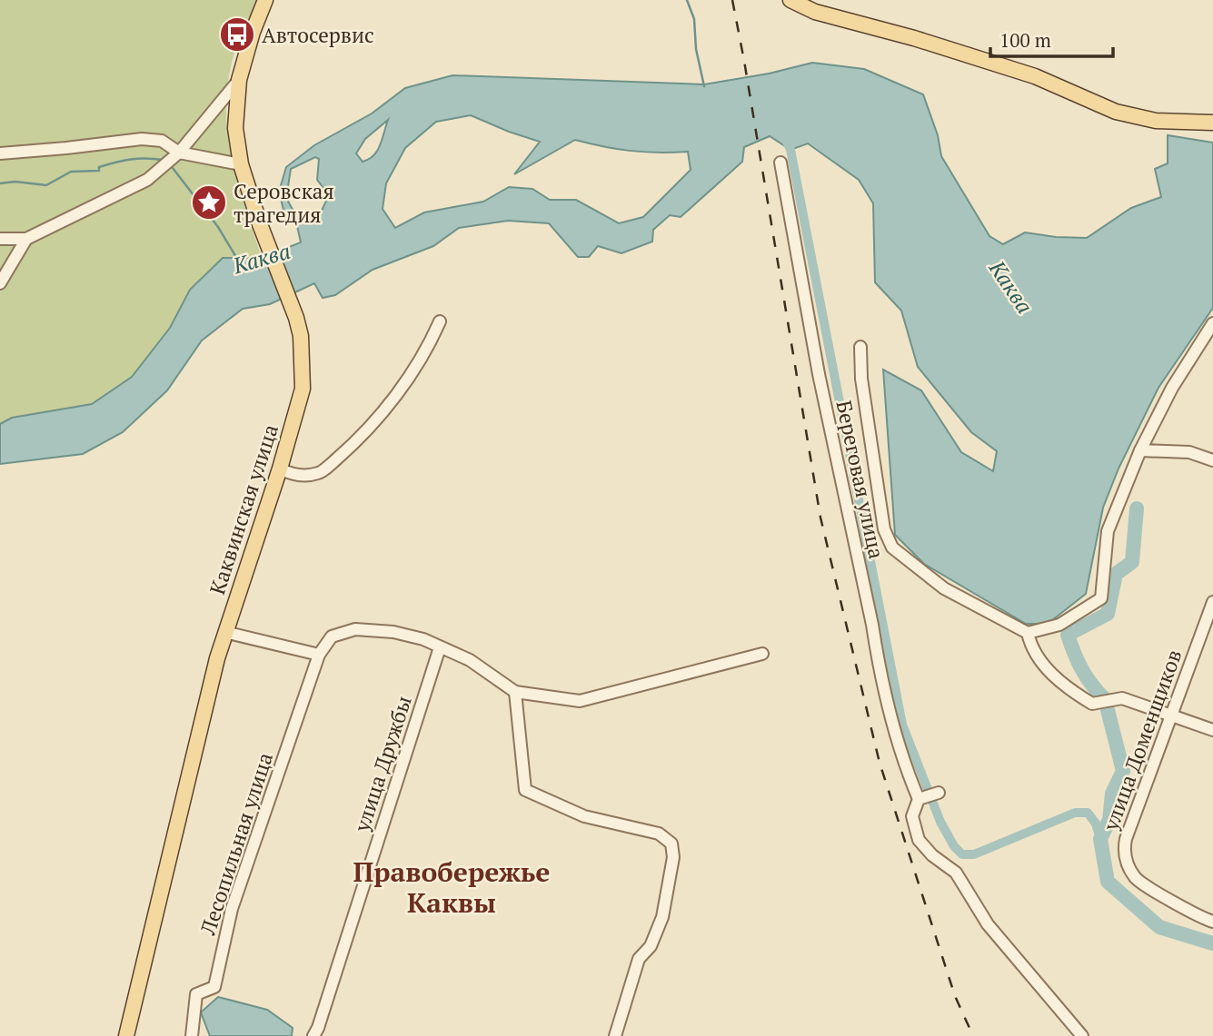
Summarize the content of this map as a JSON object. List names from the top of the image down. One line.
{"streets":{"main road":["Каквинская улица"],"street":["Береговая улица","улица Доменщиков","улица Дружбы","Лесопильная улица"]},"districts":["Правобережье Каквы"],"water":["Каква"],"places":{"bus stop":["Автосервис"],"place":["Серовская трагедия"]},"scale_bar":"100 m"}
